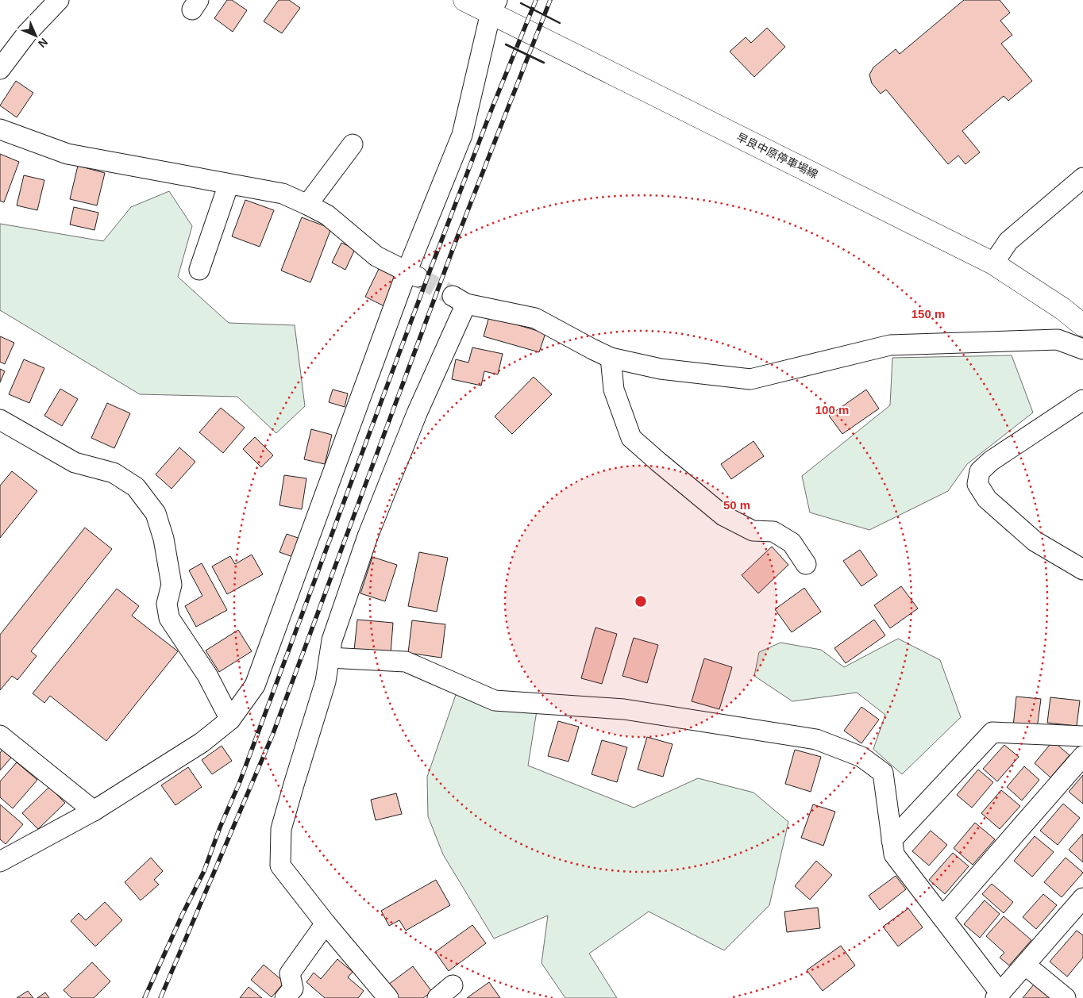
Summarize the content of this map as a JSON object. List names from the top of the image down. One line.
{"streets":{"main road":["早良中原停車場線"]},"north":"bottom right","rings":["150 m","100 m","50 m"]}
